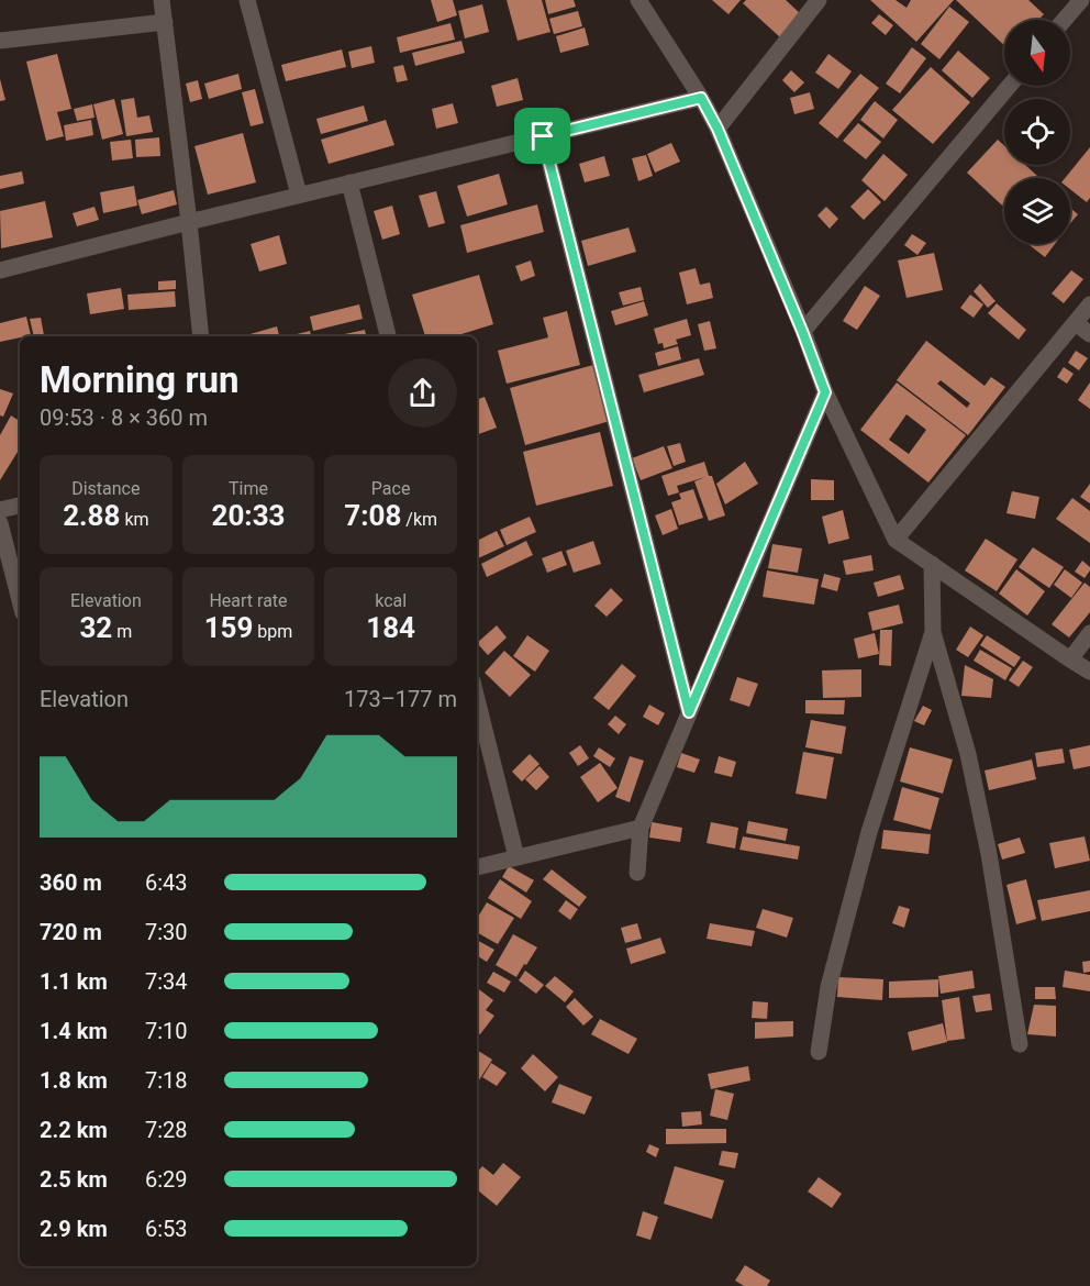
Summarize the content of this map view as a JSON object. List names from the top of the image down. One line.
{"north":"bottom","page":{"heading":["Morning run","09:53 · 8 × 360 m"],"stats":[["Distance","2.88 km"],["Time","20:33"],["Pace","7:08 /km"],["Elevation","32 m"],["Heart rate","159 bpm"],["kcal","184"]],"chart":["Elevation","173–177 m"],"list":[{"name":"360 m","note":"6:43"},{"name":"720 m","note":"7:30"},{"name":"1.1 km","note":"7:34"},{"name":"1.4 km","note":"7:10"},{"name":"1.8 km","note":"7:18"},{"name":"2.2 km","note":"7:28"},{"name":"2.5 km","note":"6:29"},{"name":"2.9 km","note":"6:53"}]}}
